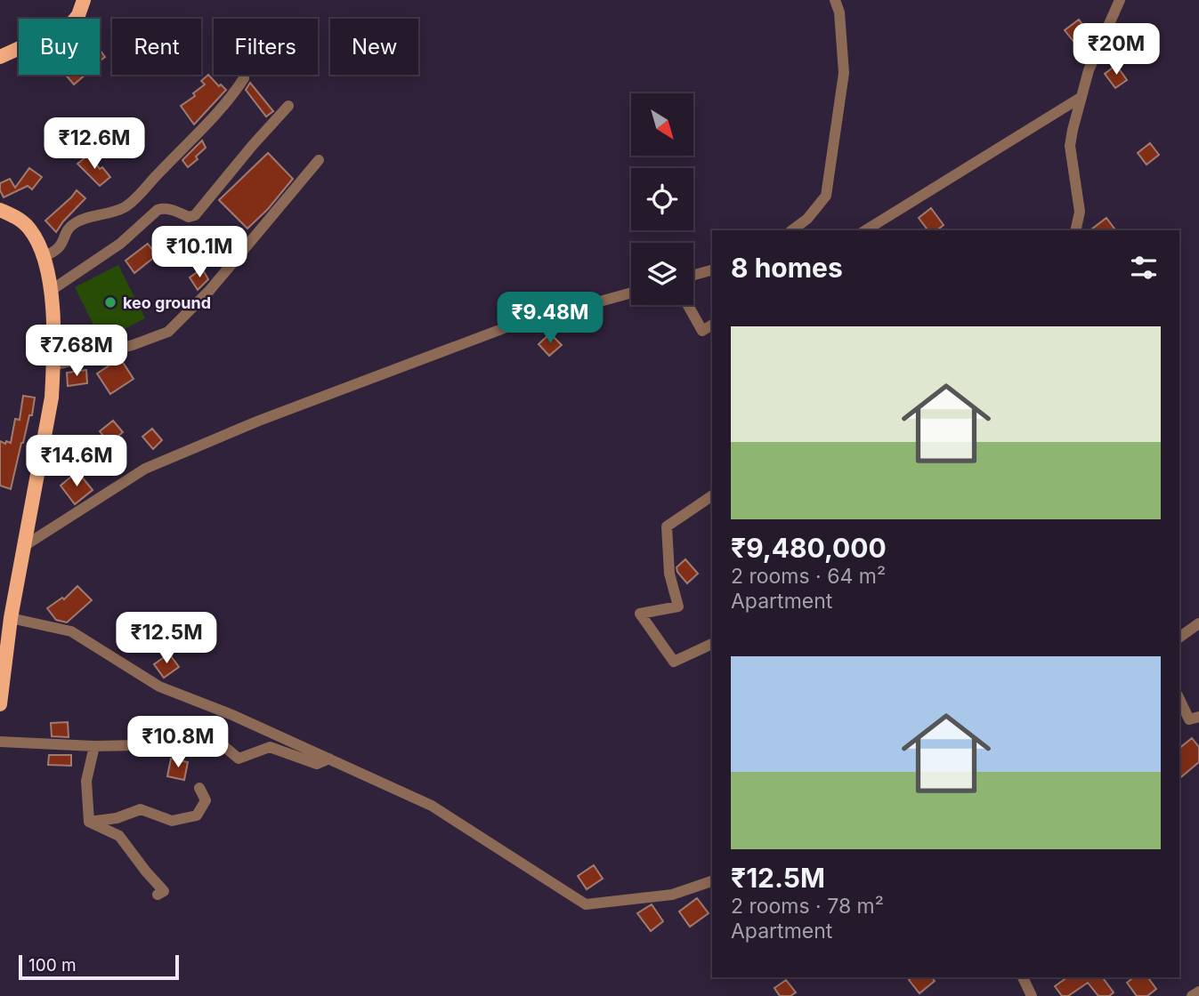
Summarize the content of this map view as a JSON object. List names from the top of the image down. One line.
{"places":["keo ground"],"scale_bar":"100 m","north":"bottom right","page":{"chip":["Buy","Rent","Filters","New"],"price":["₹20M","₹12.6M","₹10.1M","₹9.48M","₹7.68M","₹14.6M","₹12.5M","₹10.8M"],"heading":"8 homes","list":[{"name":"₹9,480,000","note":"2 rooms · 64 m² · Apartment"},{"name":"₹12.5M","note":"2 rooms · 78 m² · Apartment"}],"scale":"100 m"}}
